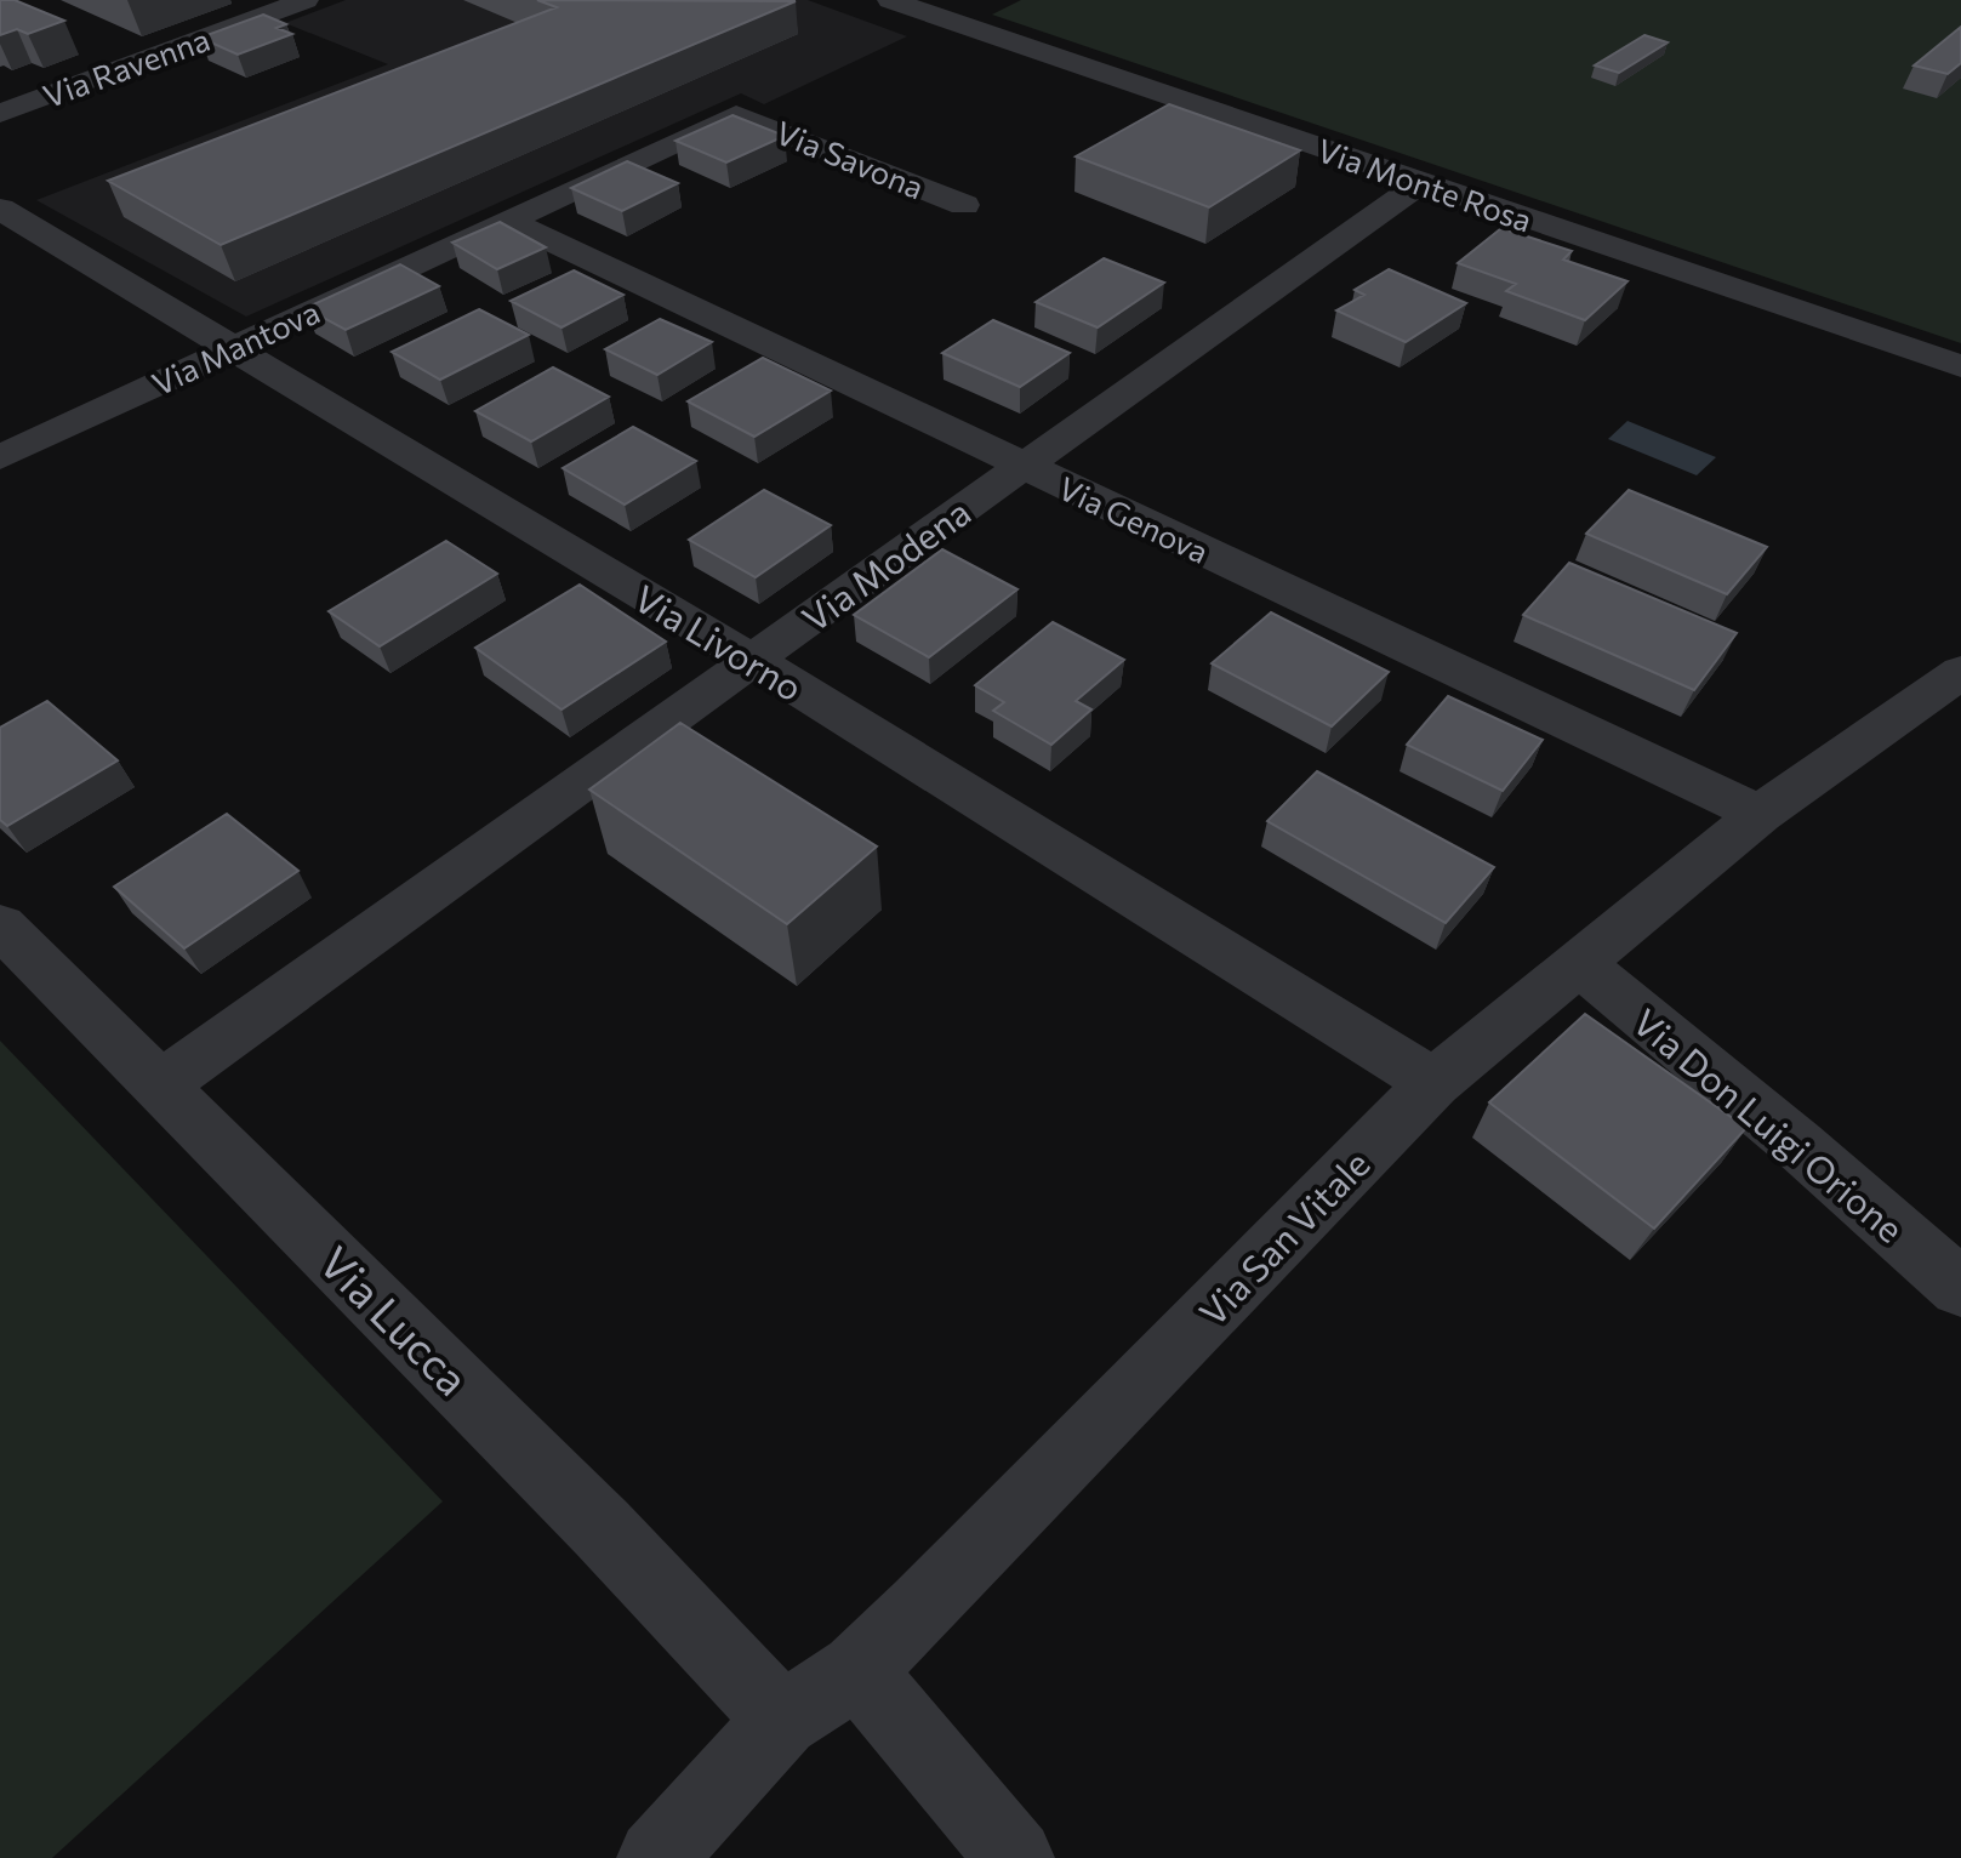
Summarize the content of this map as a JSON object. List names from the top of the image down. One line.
{"streets":{"street":["Via Ravenna","Via Savona","Via Monte Rosa","Via Mantova","Via Genova","Via Modena","Via Livorno","Via Don Luigi Orione","Via San Vitale","Via Lucca"]},"crossings":[["Via Savona","Via Mantova"],["Via Monte Rosa","Via Modena"],["Via Mantova","Via Genova"],["Via Mantova","Via Livorno"],["Via Genova","Via Modena"],["Via Genova","Via San Vitale"],["Via Modena","Via Livorno"],["Via Modena","Via Lucca"],["Via Livorno","Via San Vitale"],["Via Don Luigi Orione","Via San Vitale"],["Via San Vitale","Via Lucca"]]}
